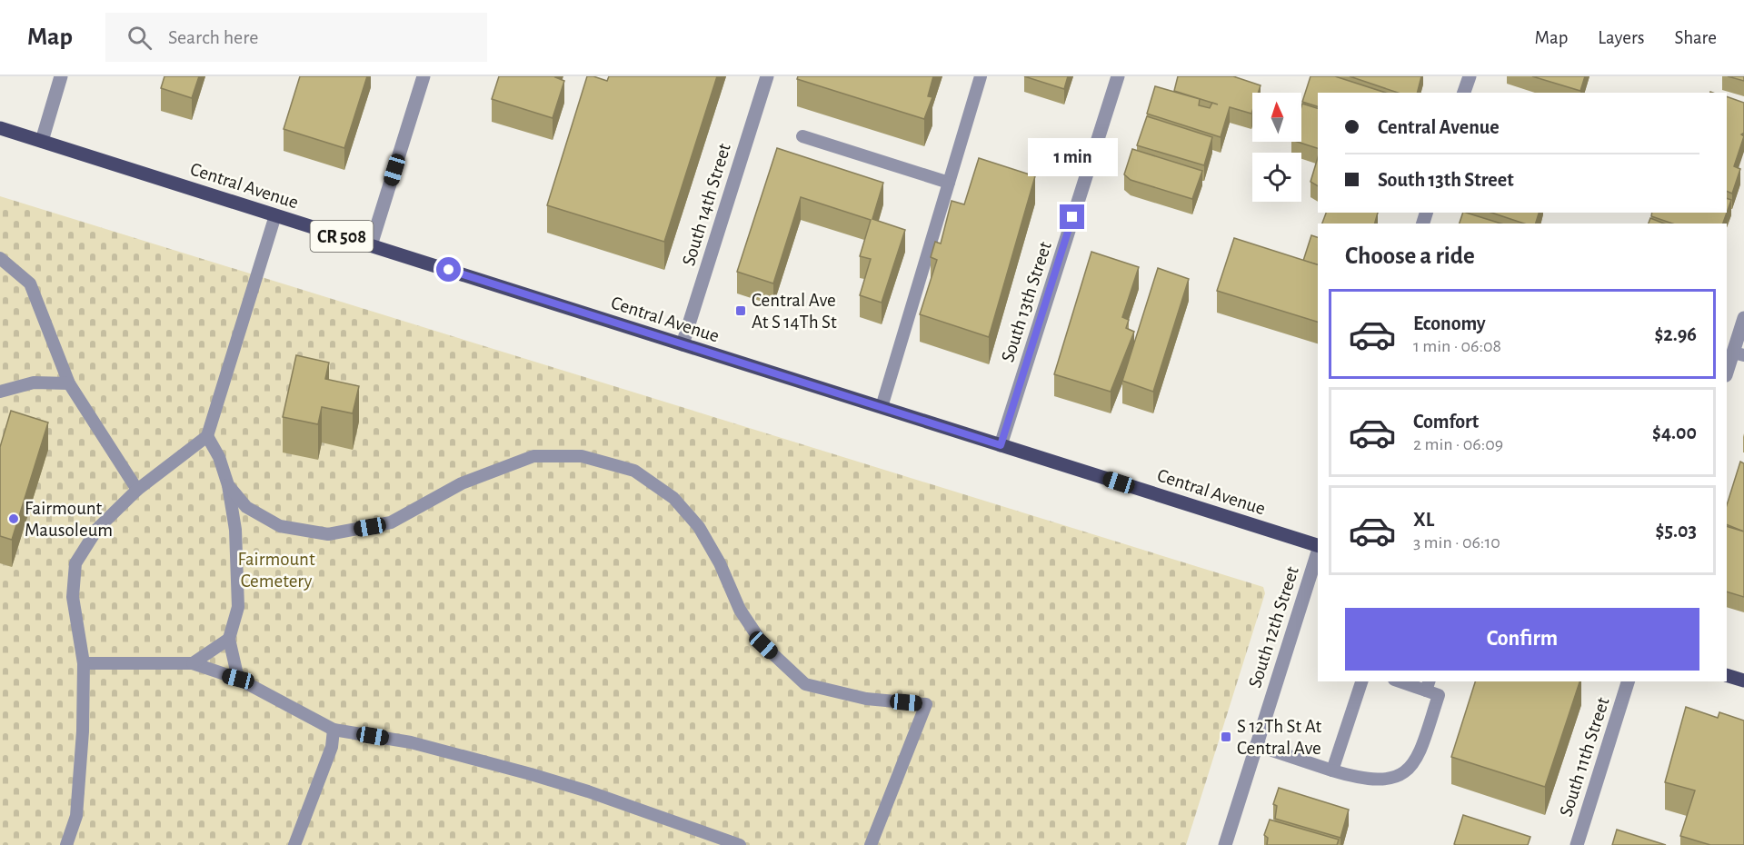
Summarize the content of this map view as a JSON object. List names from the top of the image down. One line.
{"streets":{"main road":["Central Avenue","CR 508"],"street":["South 14th Street","South 13th Street","South 12th Street","South 11th Street"]},"crossings":[["Central Avenue","South 14th Street"],["Central Avenue","South 13th Street"]],"parks":["Fairmount Cemetery"],"places":{"transit":["Central Ave At S 14Th St","S 12Th St At Central Ave"],"other":["Fairmount Mausoleum"]},"north":"top","page":{"header":"Map","search":"Search here","nav":["Map","Layers","Share"],"banner":["Central Avenue","South 13th Street"],"bubble":"1 min","heading":"Choose a ride","list":[{"name":"Economy","note":"1 min · 06:08","value":"$2.96"},{"name":"Comfort","note":"2 min · 06:09","value":"$4.00"},{"name":"XL","note":"3 min · 06:10","value":"$5.03"}],"buttons":"Confirm"}}
